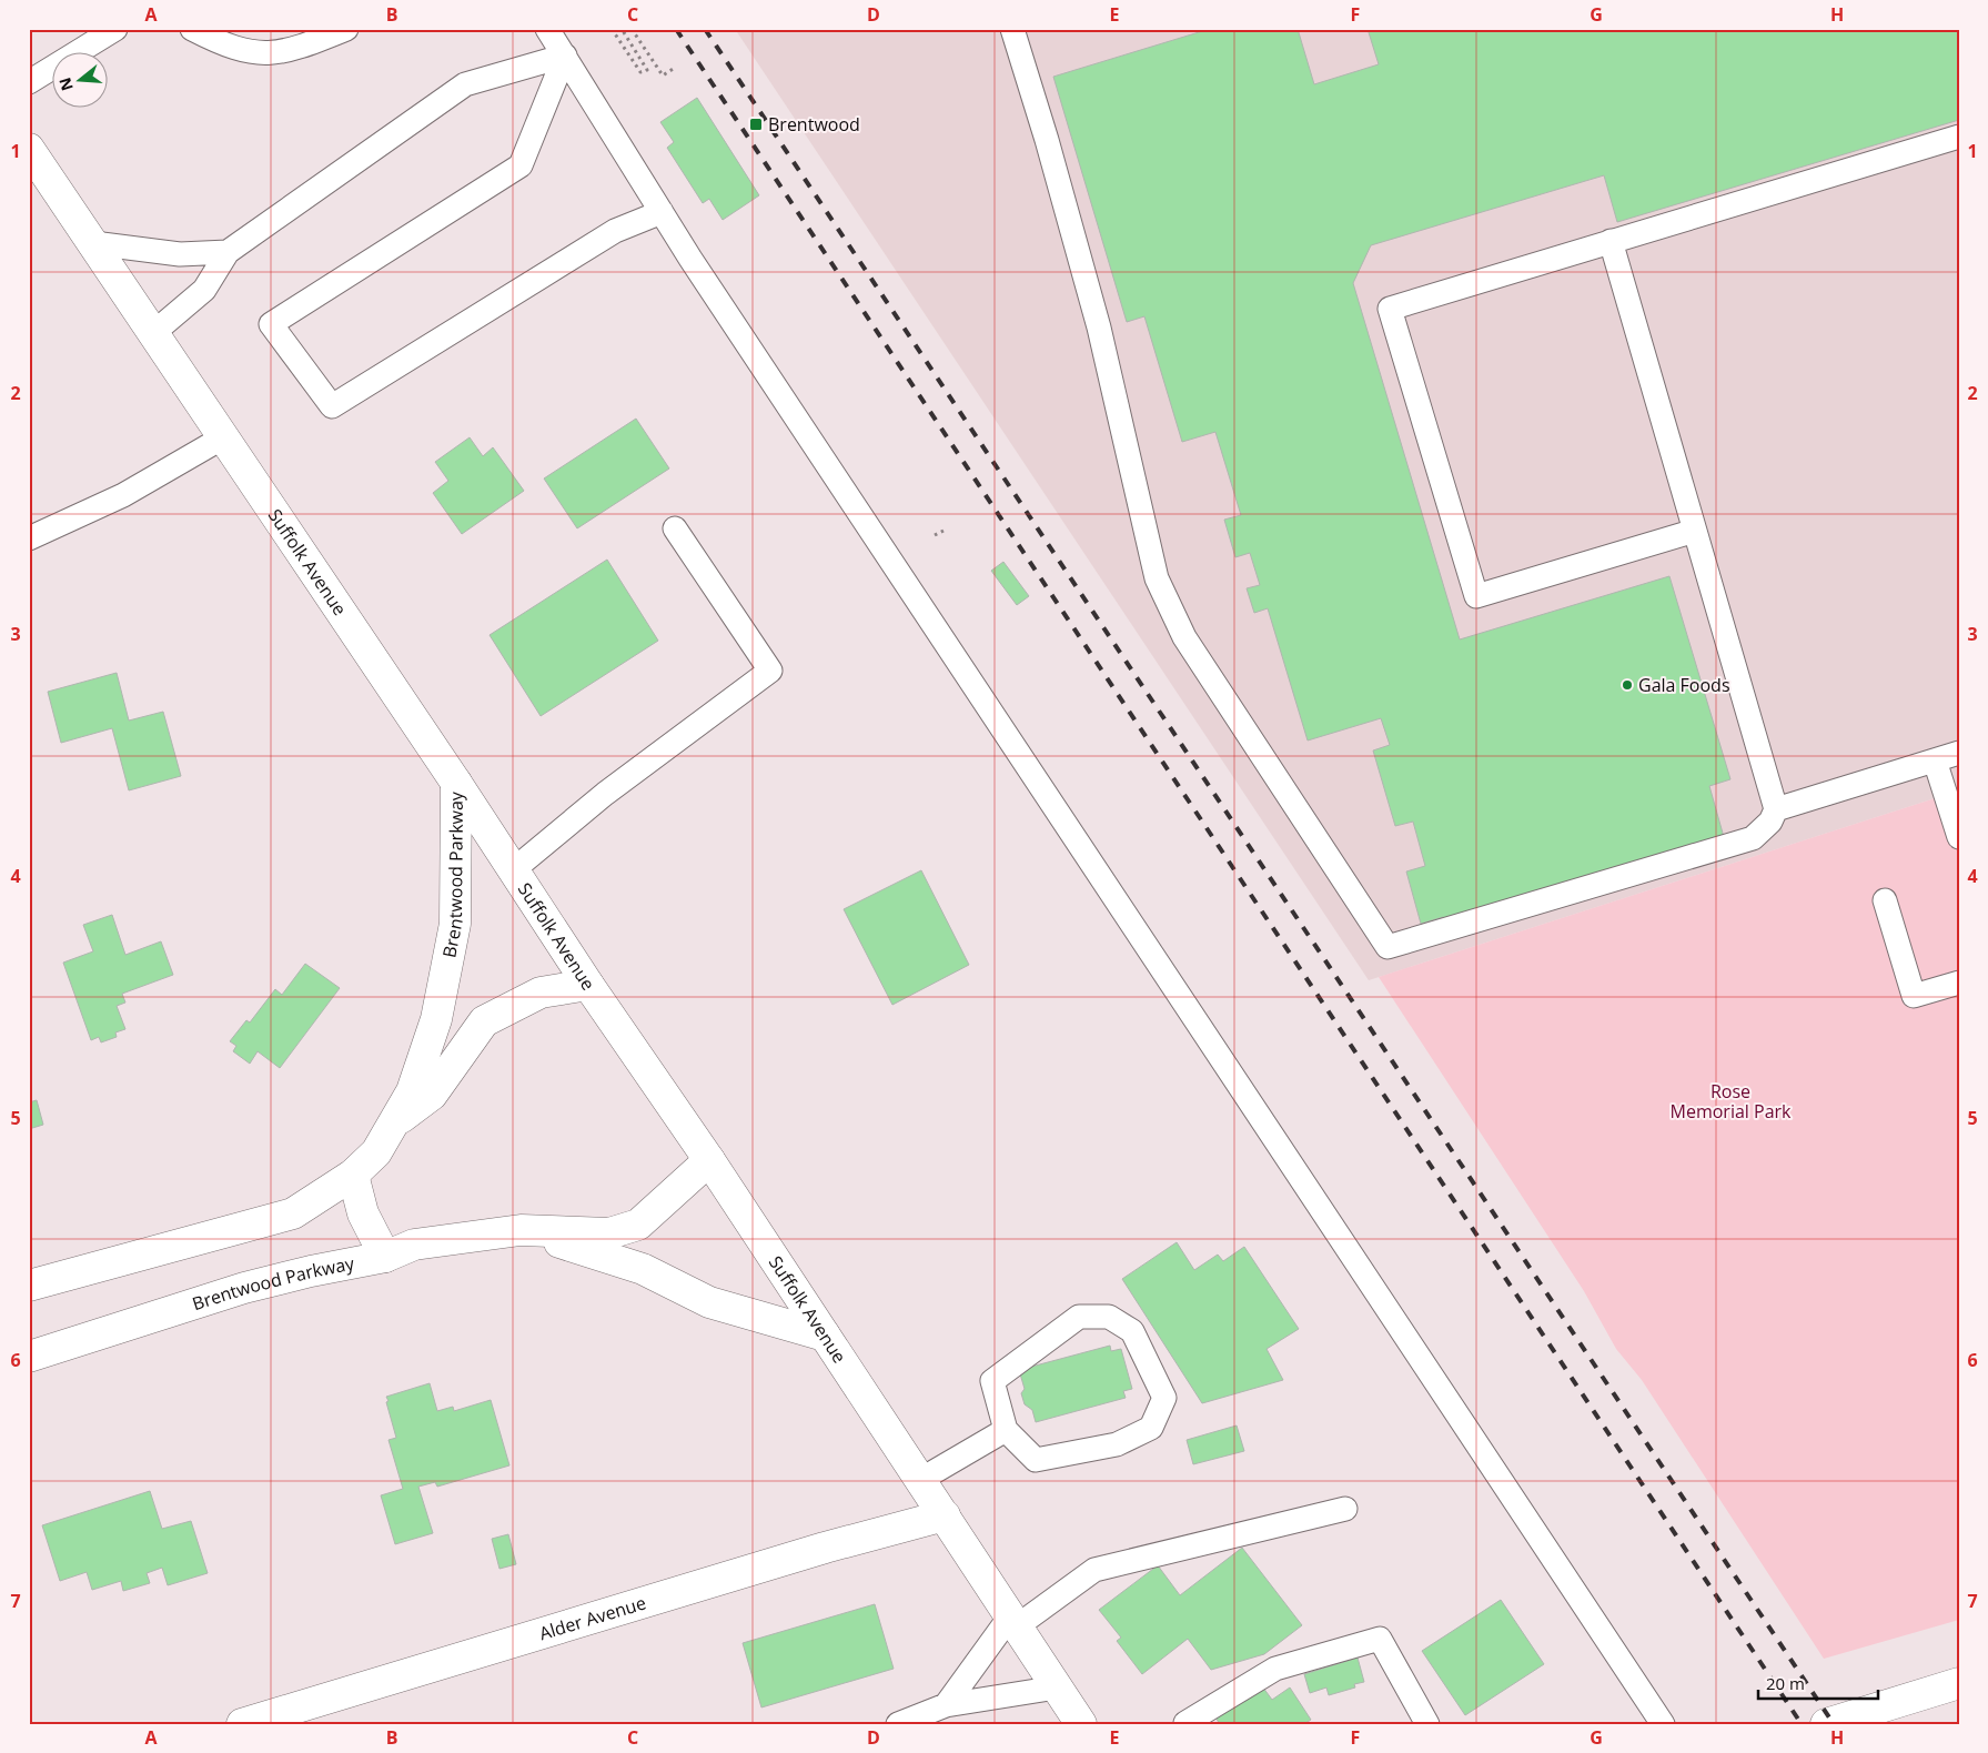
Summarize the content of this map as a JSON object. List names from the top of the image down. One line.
{"streets":{"street":["Suffolk Avenue","Brentwood Parkway","Alder Avenue"]},"crossings":[["Suffolk Avenue","Brentwood Parkway"],["Suffolk Avenue","Alder Avenue"]],"parks":["Rose Memorial Park"],"places":{"transit":["Brentwood"],"other":["Gala Foods"]},"scale_bar":"20 m","north":"left","grid":{"columns":["A","B","C","D","E","F","G","H"],"rows":["1","2","3","4","5","6","7"]}}
